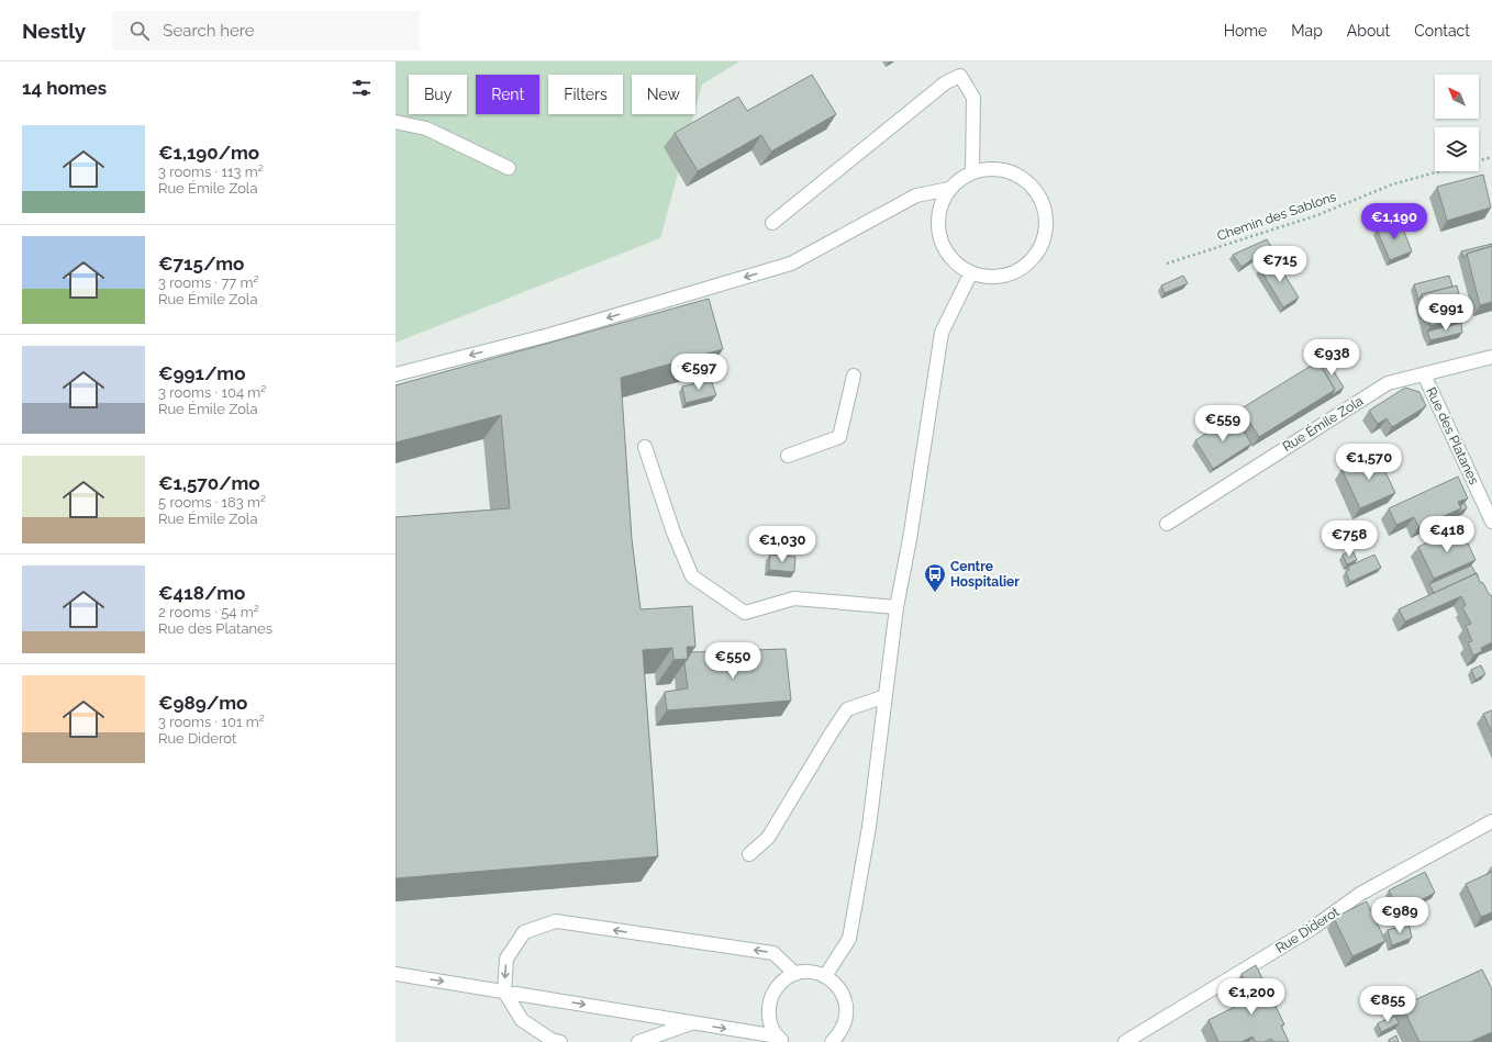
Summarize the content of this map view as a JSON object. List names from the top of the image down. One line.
{"streets":{"street":["Rue Émile Zola","Rue des Platanes","Rue Diderot"],"path":["Chemin des Sablons"]},"crossings":[["Rue Émile Zola","Rue des Platanes"]],"places":{"bus stop":["Centre Hospitalier"]},"north":"top left","page":{"header":"Nestly","search":"Search here","nav":["Home","Map","About","Contact"],"heading":"14 homes","chip":["Buy","Rent","Filters","New"],"list":[{"name":"€1,190/mo","note":"3 rooms · 113 m² · Rue Émile Zola"},{"name":"€715/mo","note":"3 rooms · 77 m² · Rue Émile Zola"},{"name":"€991/mo","note":"3 rooms · 104 m² · Rue Émile Zola"},{"name":"€1,570/mo","note":"5 rooms · 183 m² · Rue Émile Zola"},{"name":"€418/mo","note":"2 rooms · 54 m² · Rue des Platanes"},{"name":"€989/mo","note":"3 rooms · 101 m² · Rue Diderot"}],"price":["€1,190","€715","€991","€938","€597","€559","€1,570","€418","€758","€1,030","€550","€989","€1,200","€855"]}}
